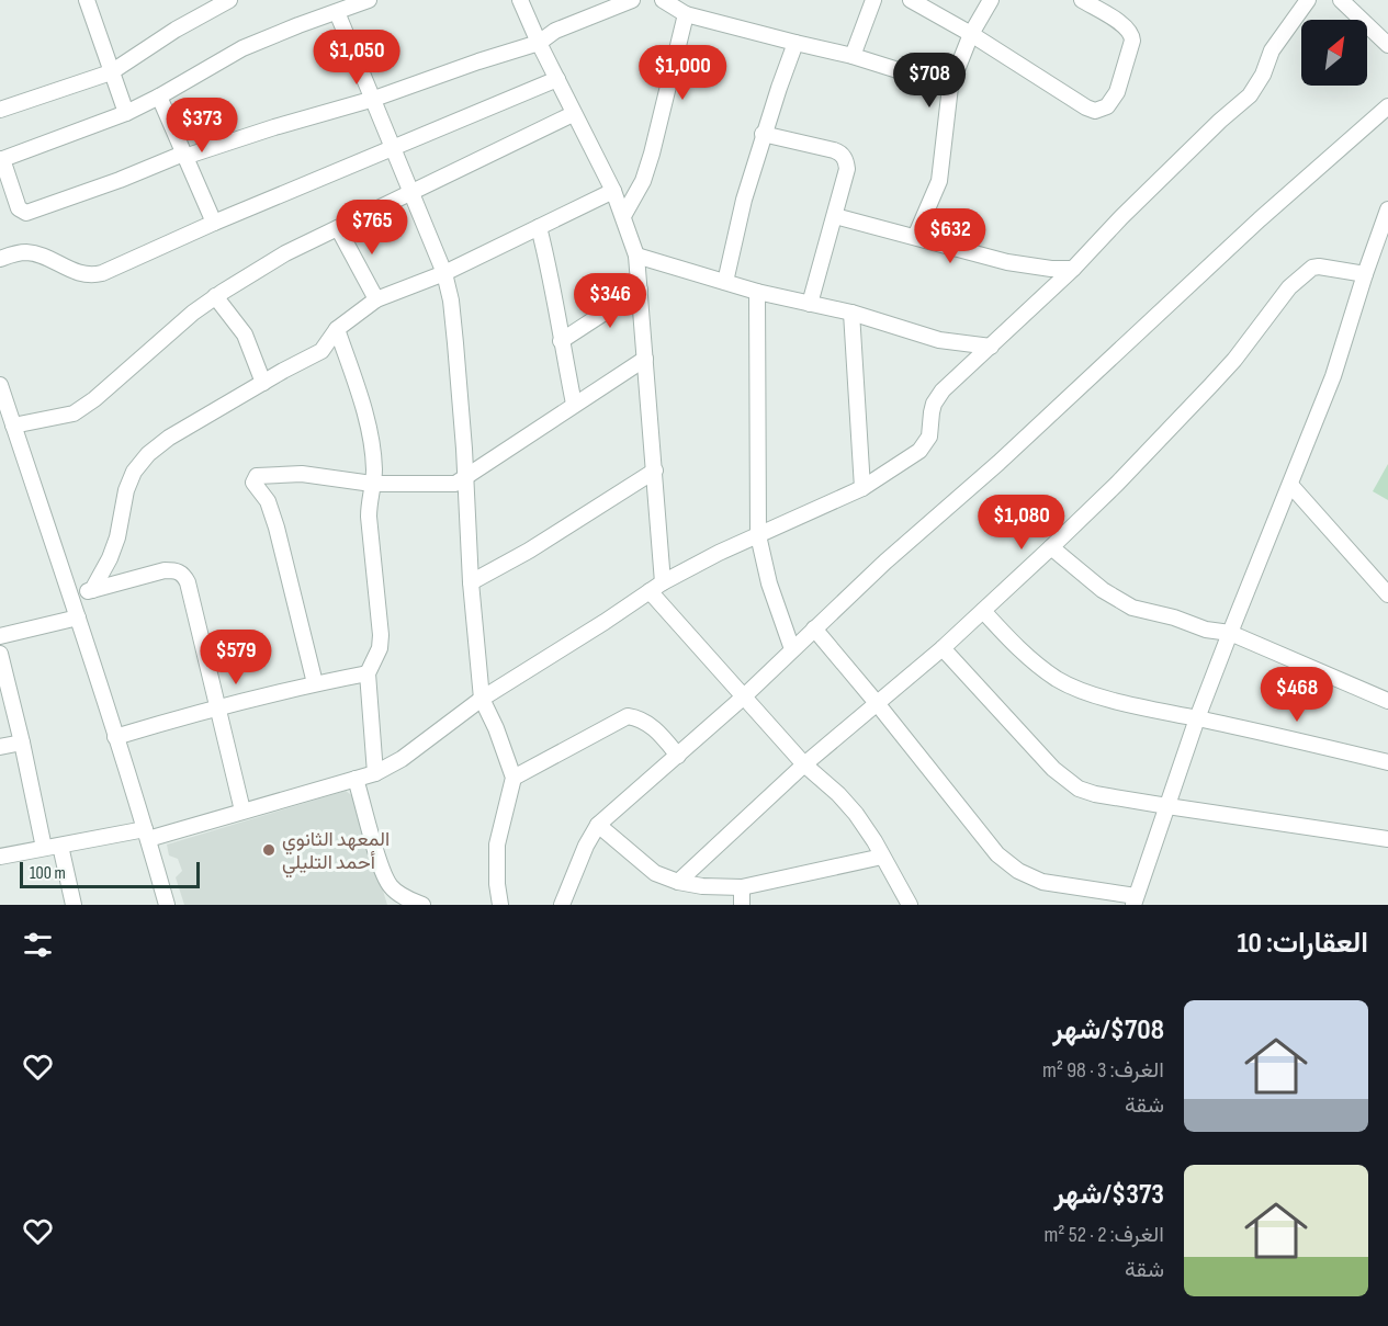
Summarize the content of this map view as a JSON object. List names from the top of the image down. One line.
{"places":["المعهد الثانوي أحمد التليلي"],"scale_bar":"100 m","north":"top right","page":{"price":["$1,050","$1,000","$708","$373","$765","$632","$346","$1,080","$579","$468"],"scale":"100 m","heading":"العقارات: 10","list":[{"name":"$708/شهر","note":"الغرف: 3 · 98 m² · شقة"},{"name":"$373/شهر","note":"الغرف: 2 · 52 m² · شقة"}]}}
